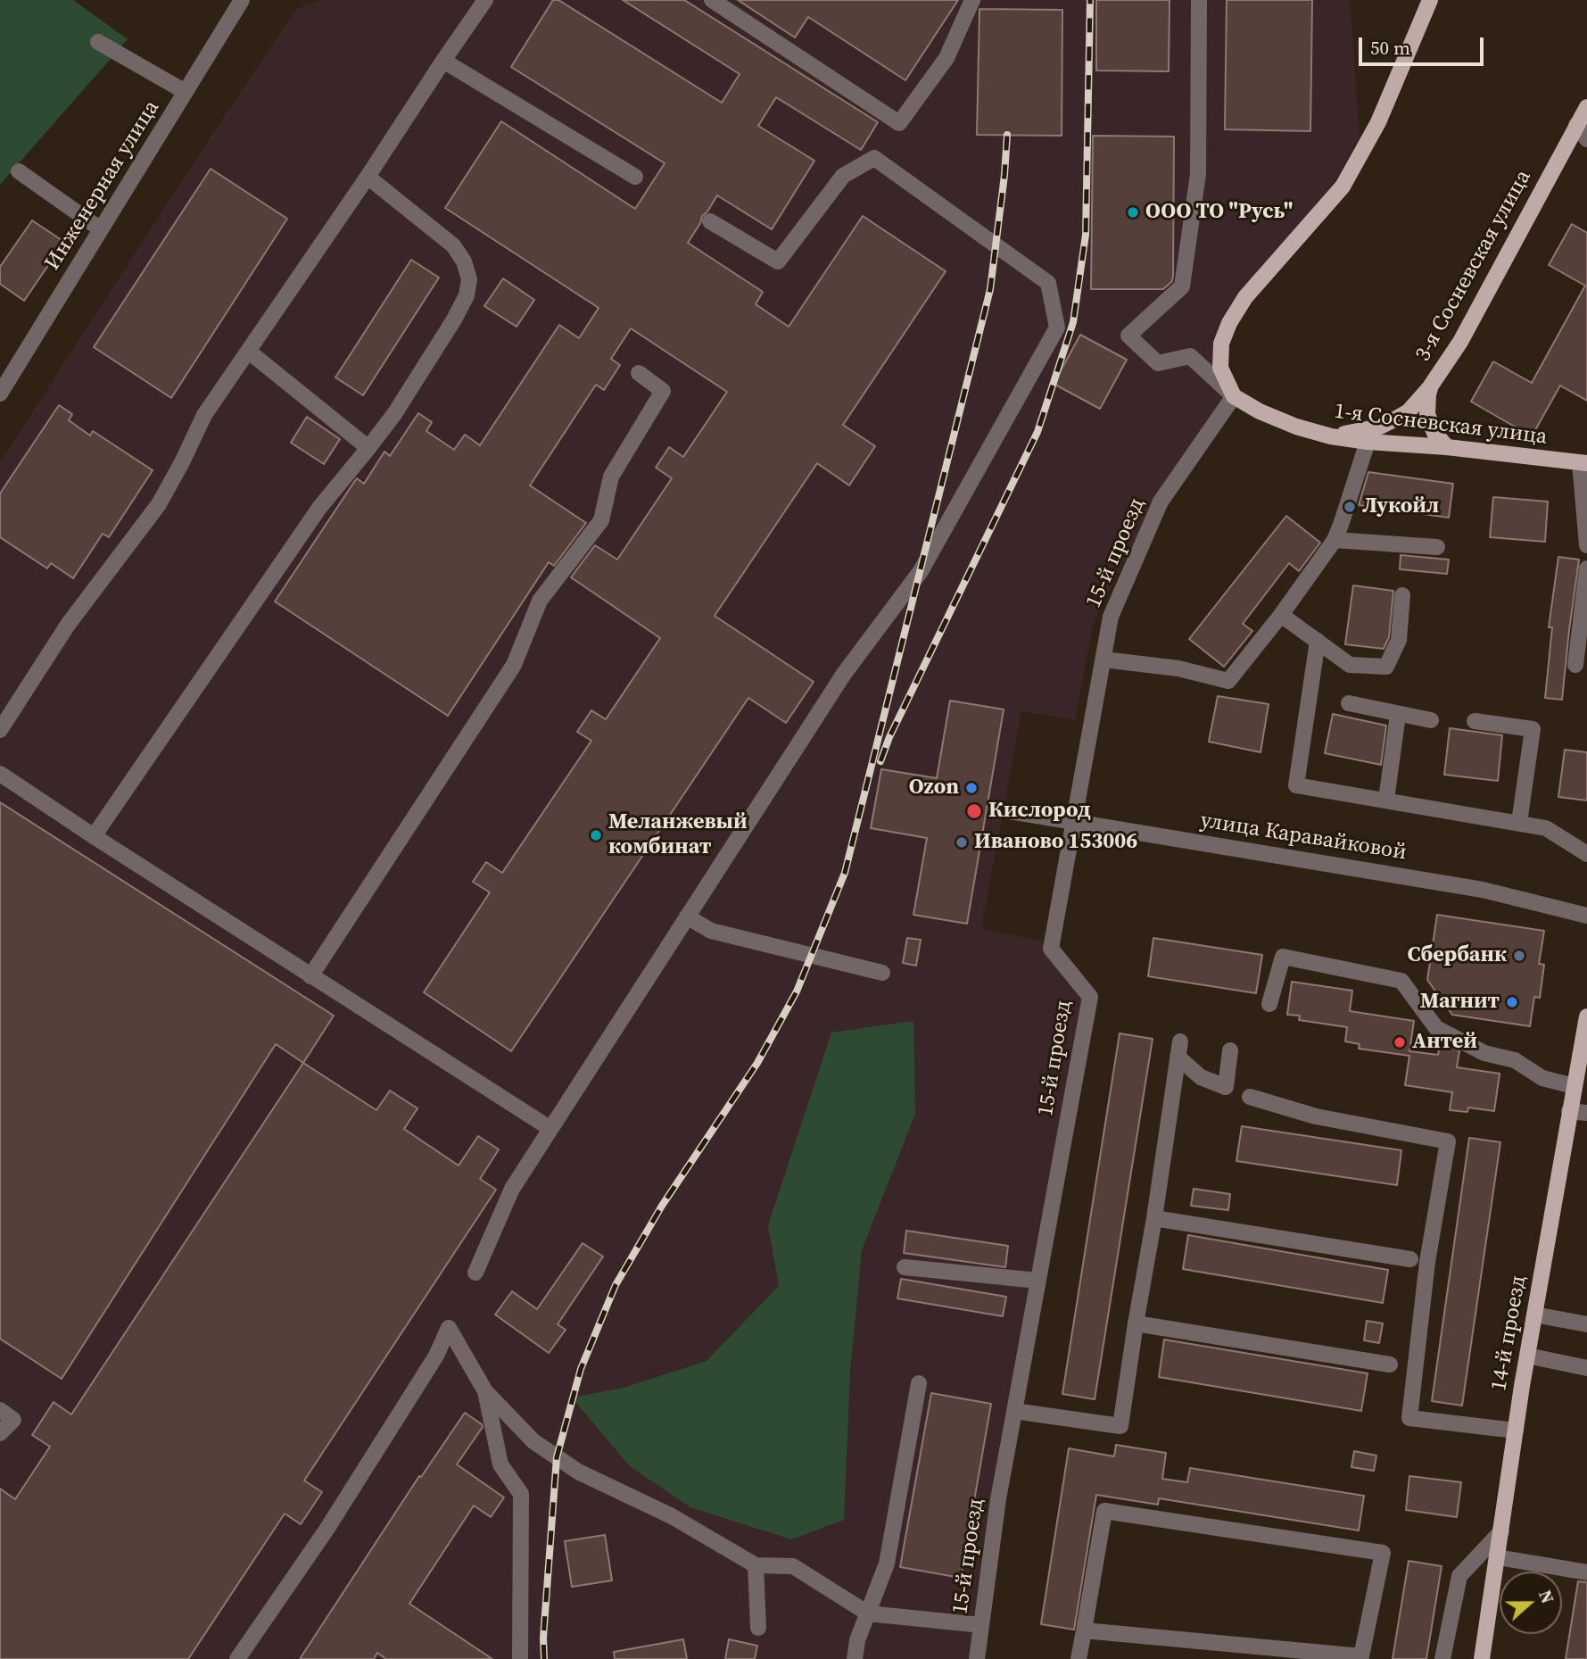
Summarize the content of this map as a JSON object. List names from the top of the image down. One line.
{"streets":{"main road":["3-я Сосневская улица","1-я Сосневская улица","14-й проезд"],"street":["Инженерная улица","15-й проезд","улица Каравайковой"]},"crossings":[["3-я Сосневская улица","1-я Сосневская улица"],["1-я Сосневская улица","15-й проезд"],["15-й проезд","улица Каравайковой"]],"places":["ООО ТО \"Русь\"","Лукойл","Ozon","Кислород","Меланжевый комбинат","Иваново 153006","Сбербанк","Магнит","Антей"],"scale_bar":"50 m","north":"right"}
